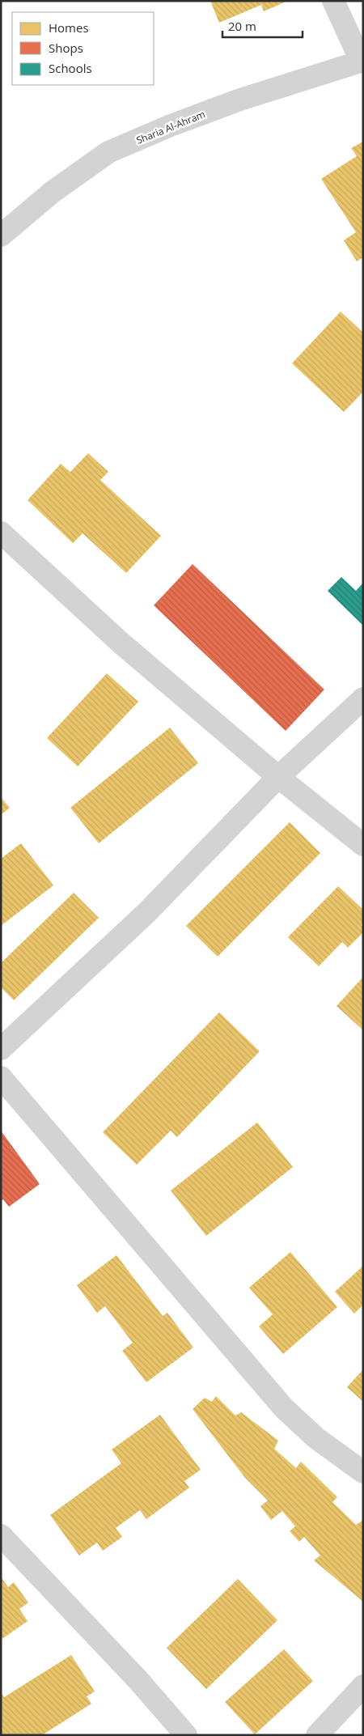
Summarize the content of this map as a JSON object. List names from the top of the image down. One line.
{"streets":{"street":["Sharia Al-Ahram"]},"legend":["Homes","Shops","Schools"],"scale_bar":"20 m"}
